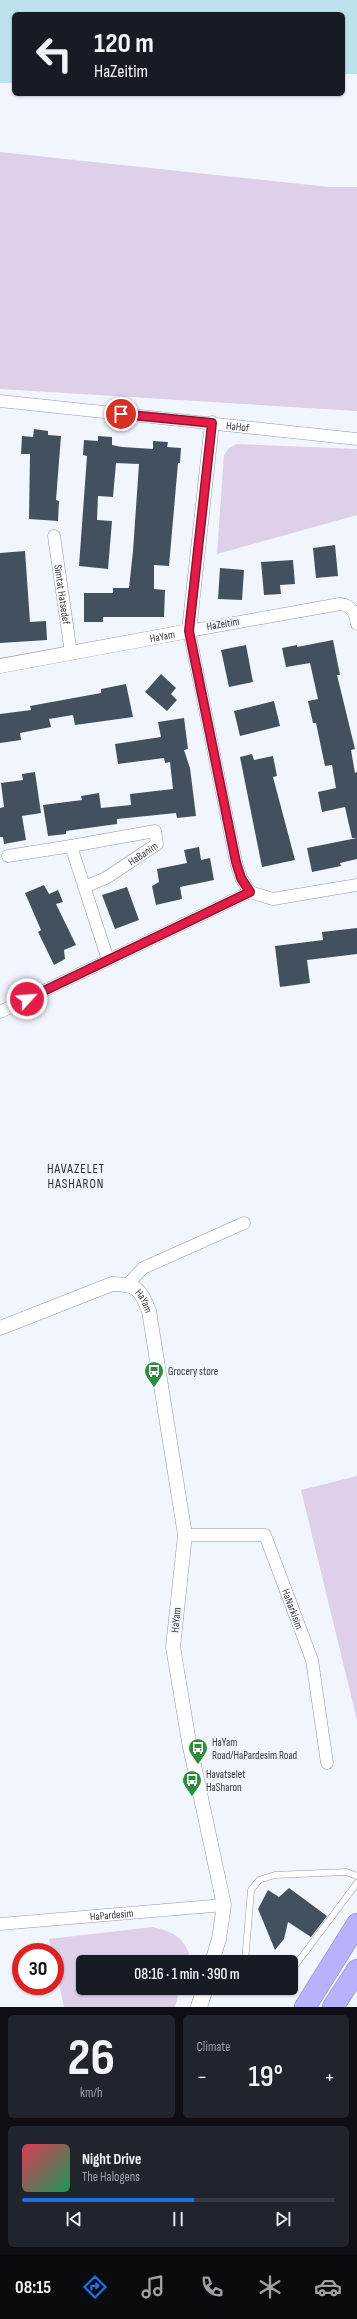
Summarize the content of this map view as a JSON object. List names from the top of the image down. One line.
{"streets":{"street":["HaHof","Simtat Hatsedef","HaZeitim","HaYam","HaBanim","HaNarkisim","HaPardesim"]},"crossings":[["HaHof","HaYam"],["Simtat Hatsedef","HaYam"],["HaZeitim","HaYam"],["HaYam","HaNarkisim"],["HaYam","HaPardesim"]],"districts":["HAVAZELET HASHARON"],"places":{"bus stop":["Grocery store","HaYam Road/HaPardesim Road","Havatselet HaSharon"]},"page":{"turn":["120 m","HaZeitim"],"limit":"30","trip":"08:16 · 1 min · 390 m","tile":[["26","km/h"],"Climate"],"heat":["−","19°","+"],"song":["Night Drive","The Halogens"],"tabs":"08:15"}}
